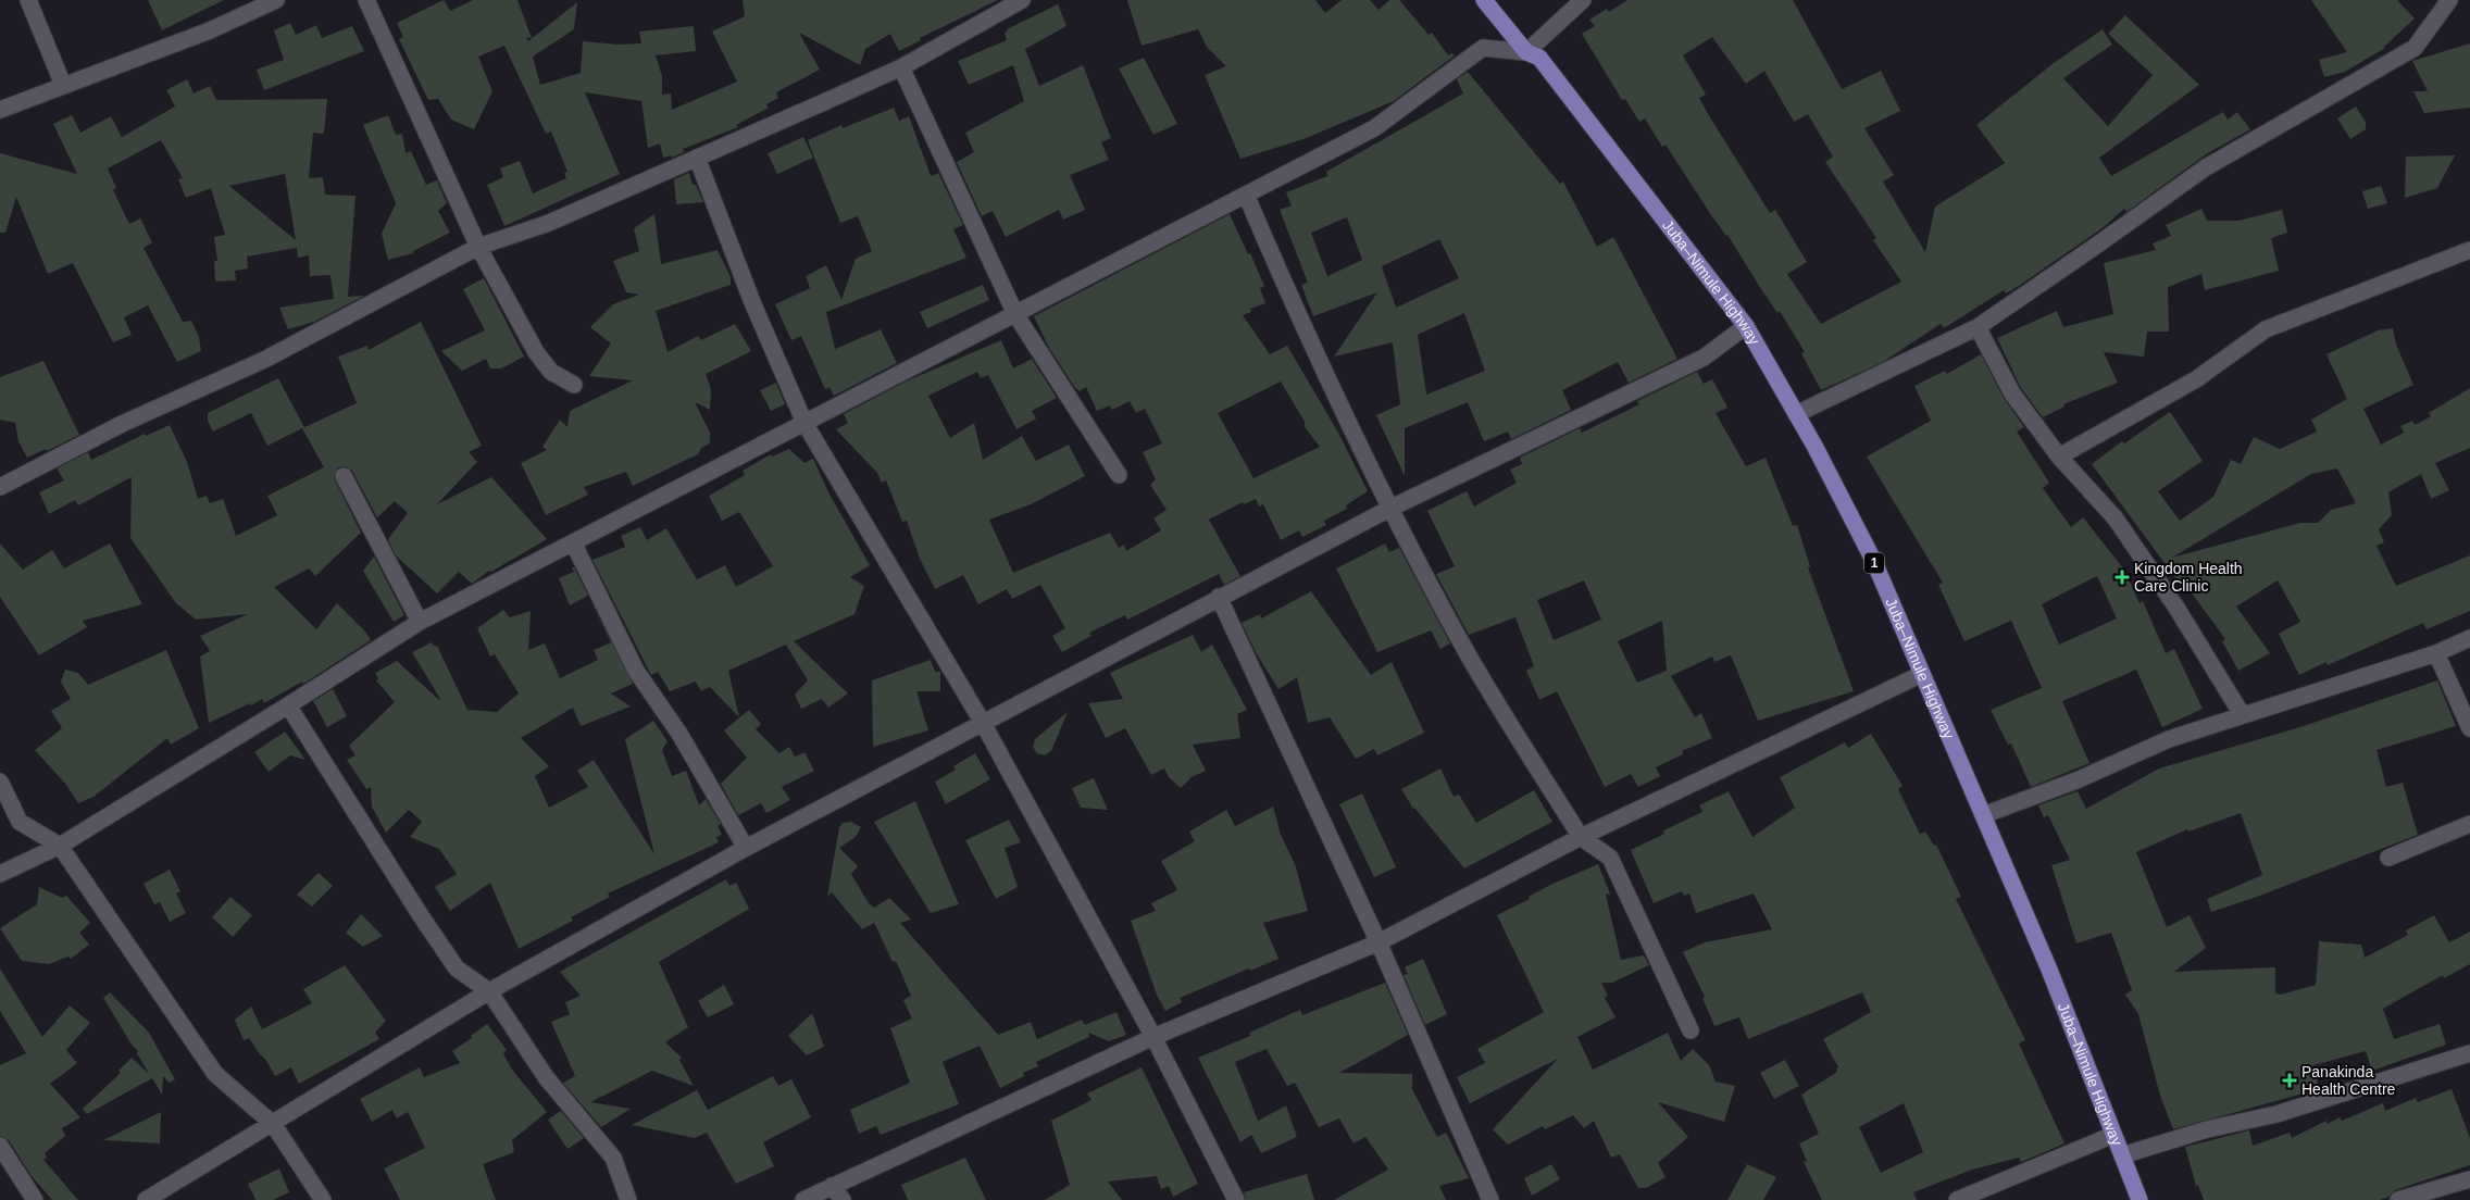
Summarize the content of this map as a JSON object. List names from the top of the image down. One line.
{"streets":{"main road":["Juba–Nimule Highway","1"]},"places":{"health":["Kingdom Health Care Clinic","Panakinda Health Centre"]}}
